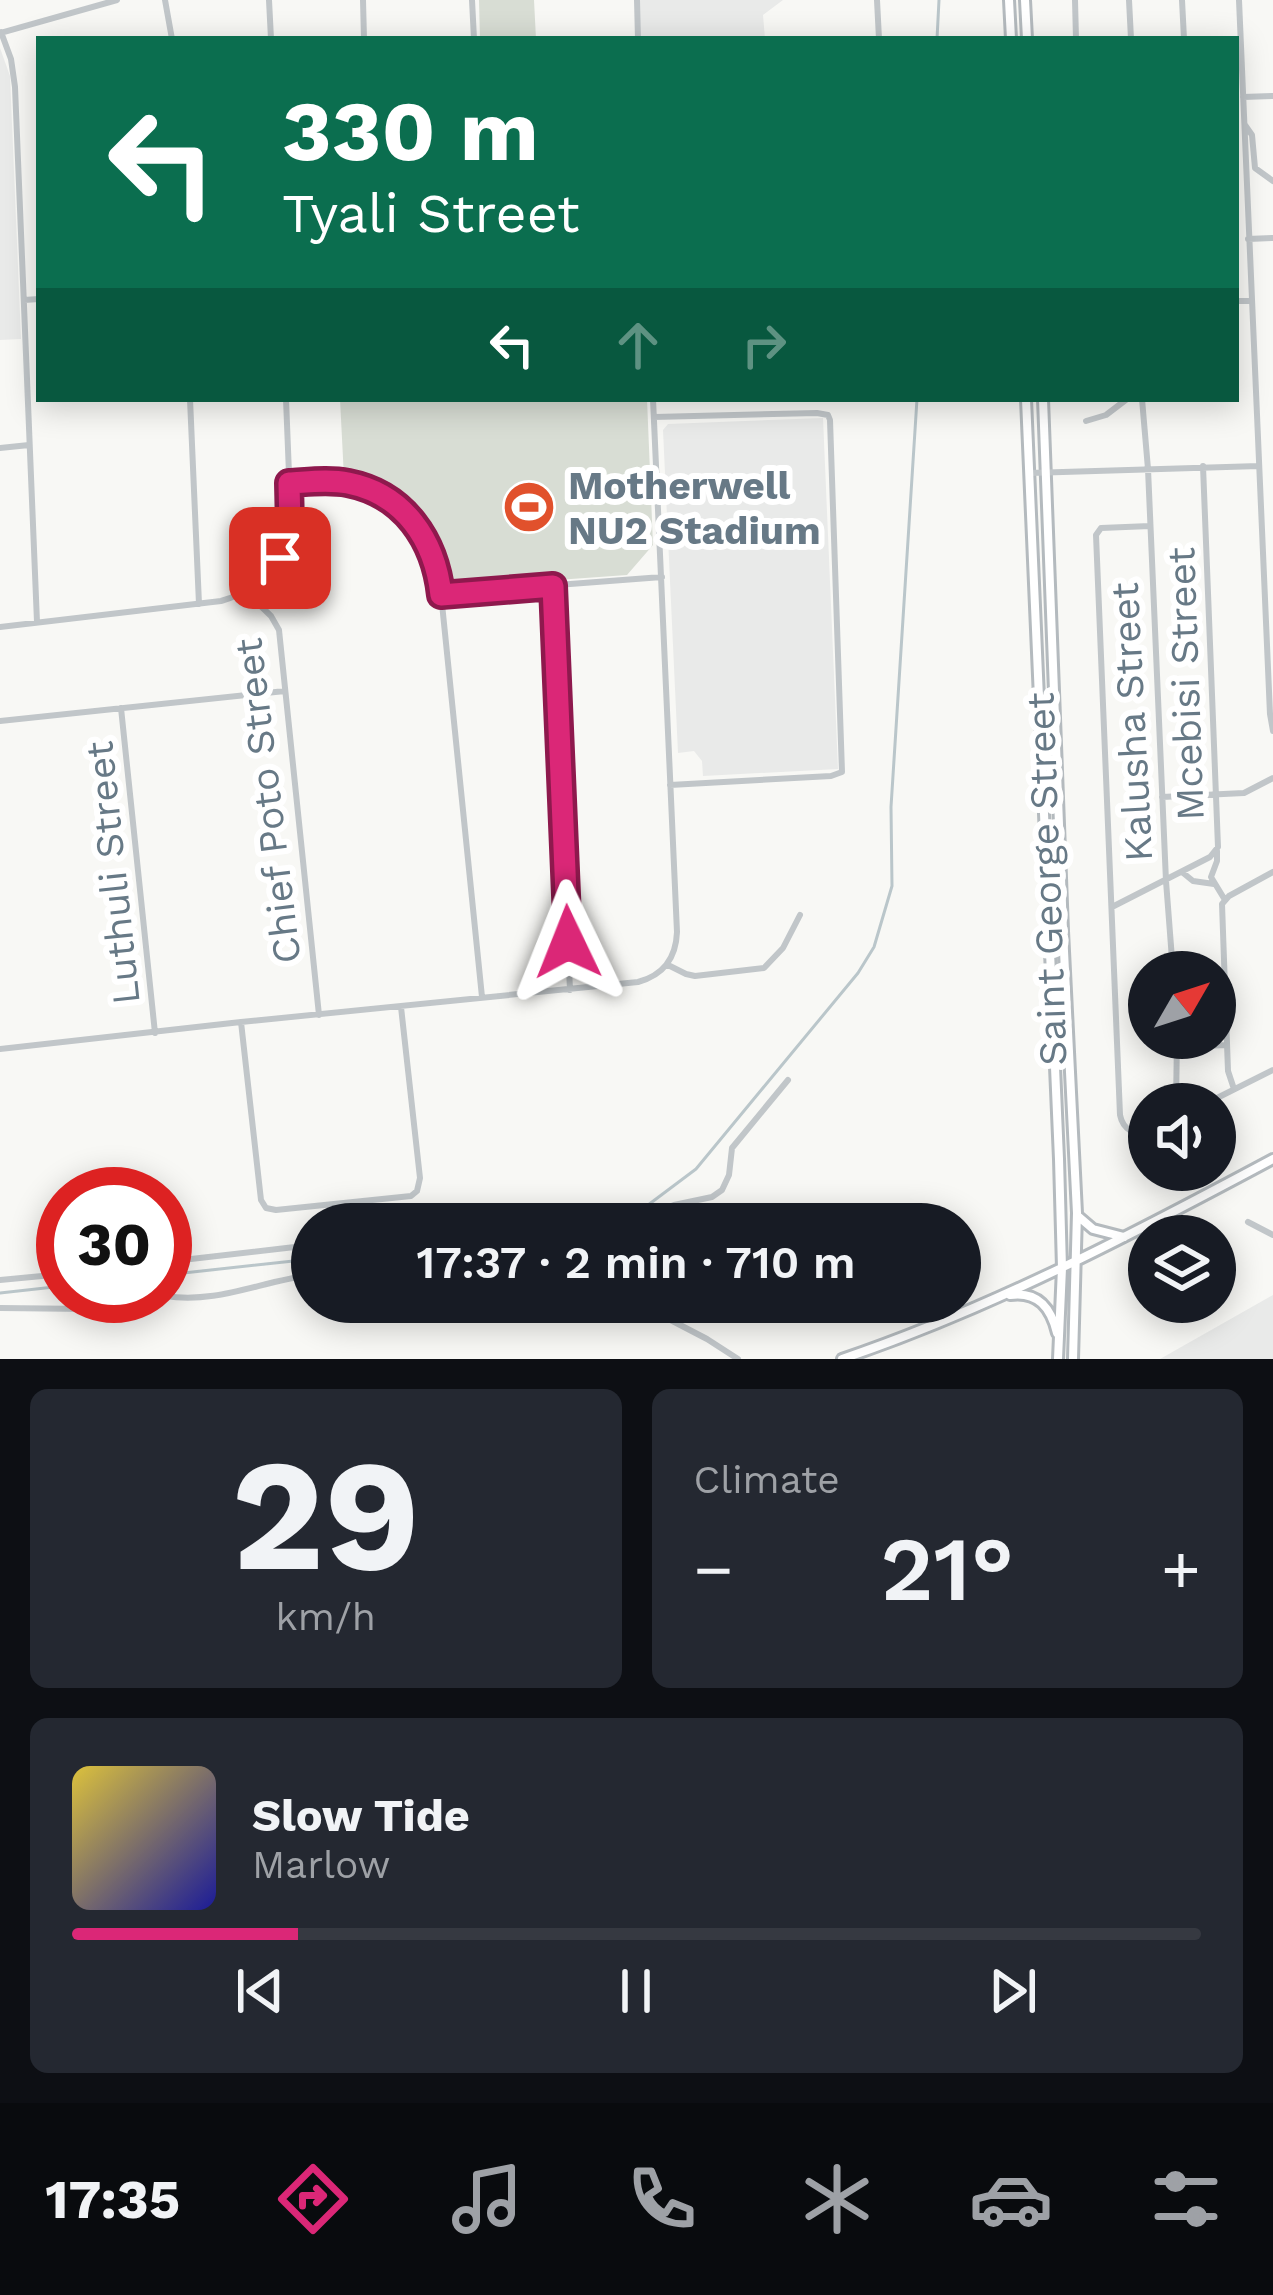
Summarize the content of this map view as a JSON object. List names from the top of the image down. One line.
{"streets":{"main road":["Saint George Street"],"street":["Mcebisi Street","Kalusha Street","Chief Poto Street","Luthuli Street"]},"crossings":[["Mcebisi Street","Kalusha Street"]],"places":{"sports":["Motherwell NU2 Stadium"]},"north":"top right","page":{"turn":["330 m","Tyali Street"],"limit":"30","trip":"17:37 · 2 min · 710 m","tile":[["29","km/h"],"Climate"],"heat":["−","21°","+"],"song":["Slow Tide","Marlow"],"tabs":"17:35"}}
